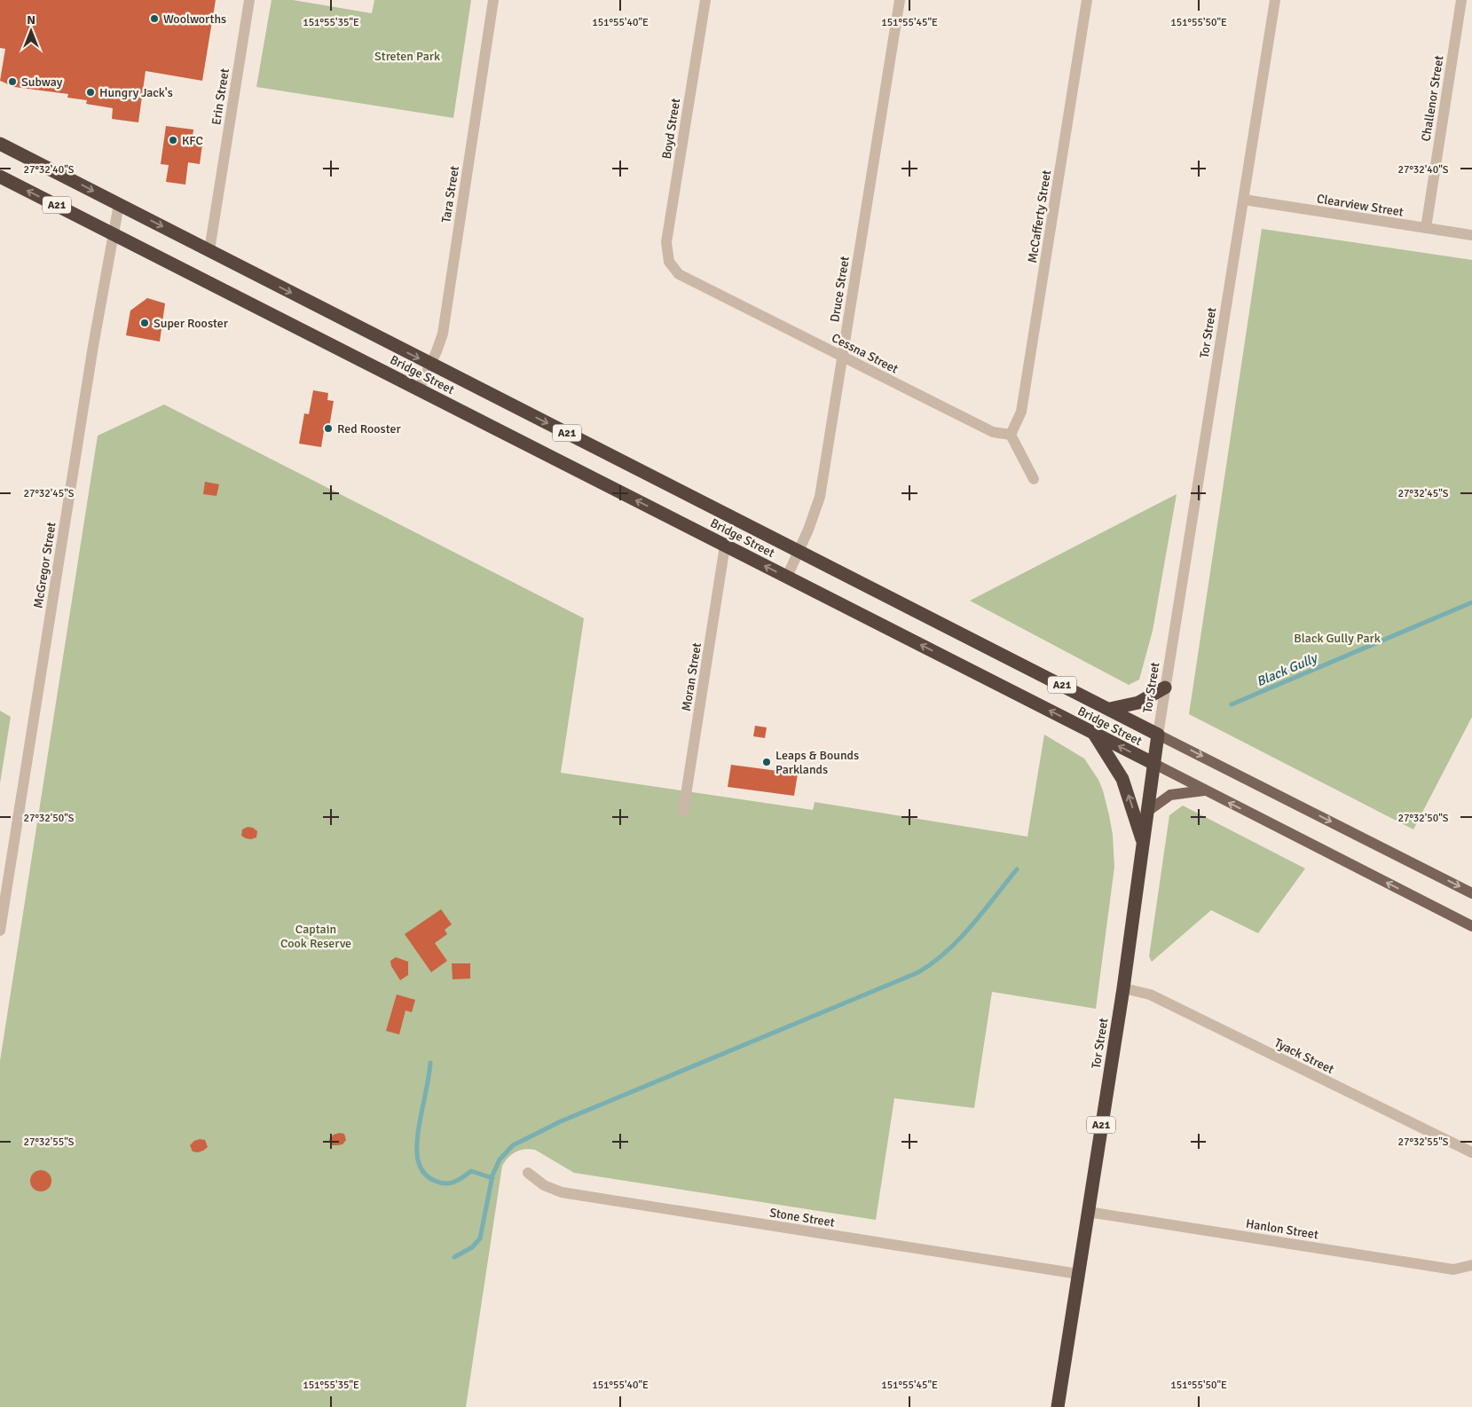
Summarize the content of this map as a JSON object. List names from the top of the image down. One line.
{"streets":{"highway":["A21","Tor Street","Bridge Street"],"street":["Erin Street","Challenor Street","Boyd Street","Tara Street","Clearview Street","McCafferty Street","Druce Street","Cessna Street","McGregor Street","Moran Street","Tyack Street","Stone Street","Hanlon Street"]},"crossings":[["Erin Street","Bridge Street"],["Challenor Street","Clearview Street"],["Boyd Street","Cessna Street"],["Tara Street","Bridge Street"],["A21","Tor Street"],["A21","Bridge Street"],["Clearview Street","Tor Street"],["McCafferty Street","Cessna Street"],["Druce Street","Cessna Street"],["Druce Street","Bridge Street"],["Tor Street","Bridge Street"],["Tor Street","Tyack Street"],["Tor Street","Stone Street"],["Tor Street","Hanlon Street"],["Bridge Street","McGregor Street"],["Bridge Street","Moran Street"]],"water":["Black Gully"],"parks":["Streten Park","Black Gully Park","Captain Cook Reserve"],"places":["Woolworths","Subway","Hungry Jack's","KFC","Super Rooster","Red Rooster","Leaps & Bounds Parklands"],"north":"top","coordinates":["151°55'35\"E","151°55'40\"E","151°55'45\"E","151°55'50\"E","27°32'40\"S","27°32'45\"S","27°32'50\"S","27°32'55\"S"]}
